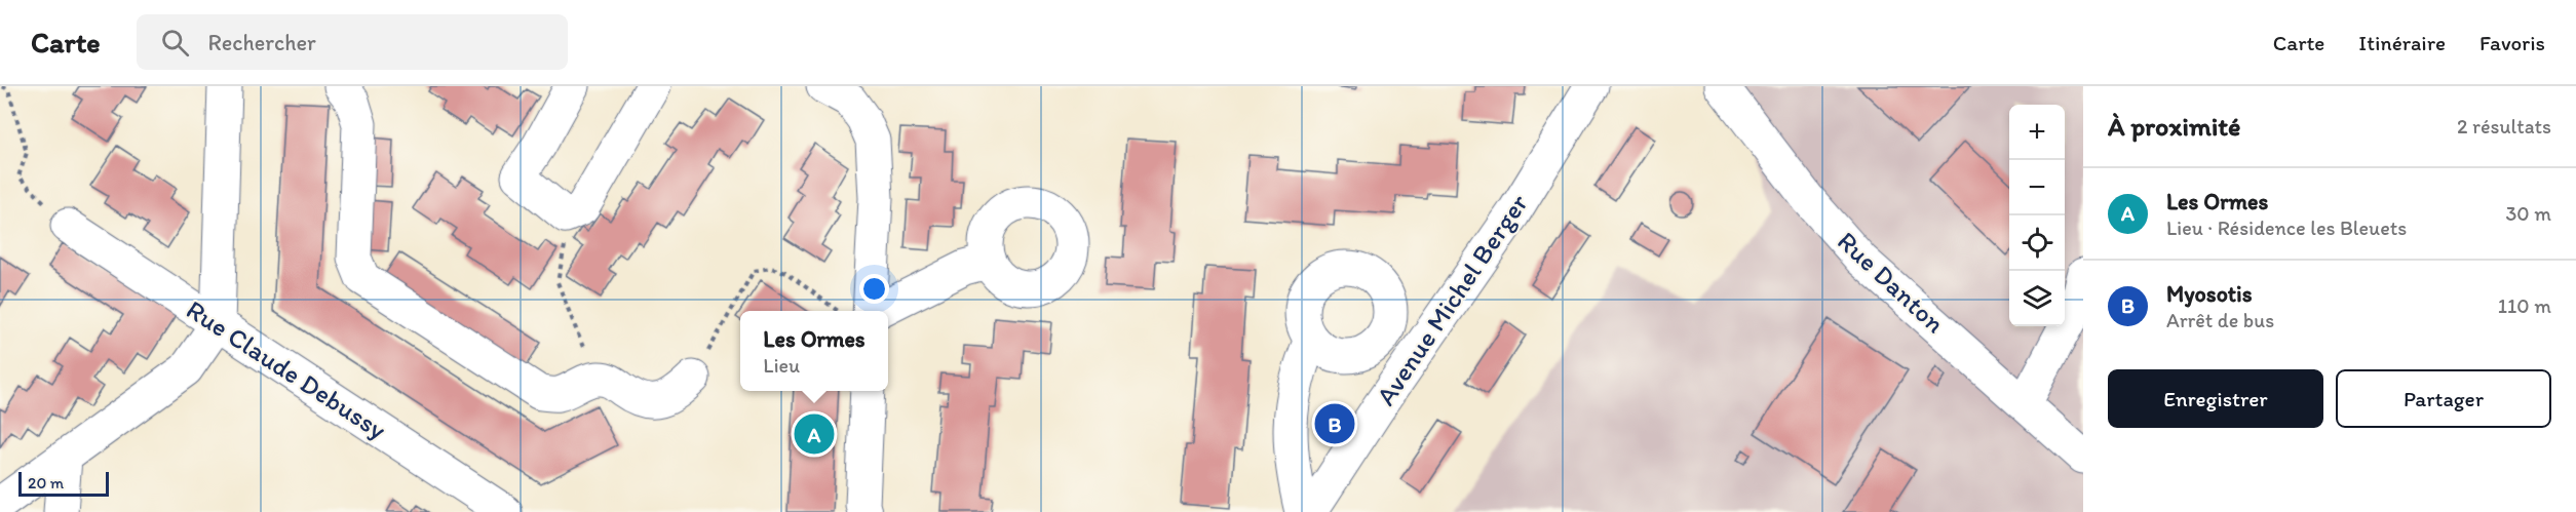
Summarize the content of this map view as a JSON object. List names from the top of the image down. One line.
{"streets":{"street":["Rue Danton","Avenue Michel Berger","Rue Claude Debussy"]},"scale_bar":"20 m","page":{"header":"Carte","search":"Rechercher","nav":["Carte","Itinéraire","Favoris"],"heading":["À proximité","2 résultats"],"map_buttons":["+","−"],"list":[{"mark":"A","name":"Les Ormes","note":"Lieu · Résidence les Bleuets","value":"30 m"},{"mark":"B","name":"Myosotis","note":"Arrêt de bus","value":"110 m"}],"popup":["Les Ormes","Lieu"],"buttons":["Enregistrer","Partager"],"pins":["B","A"],"scale":"20 m"}}
